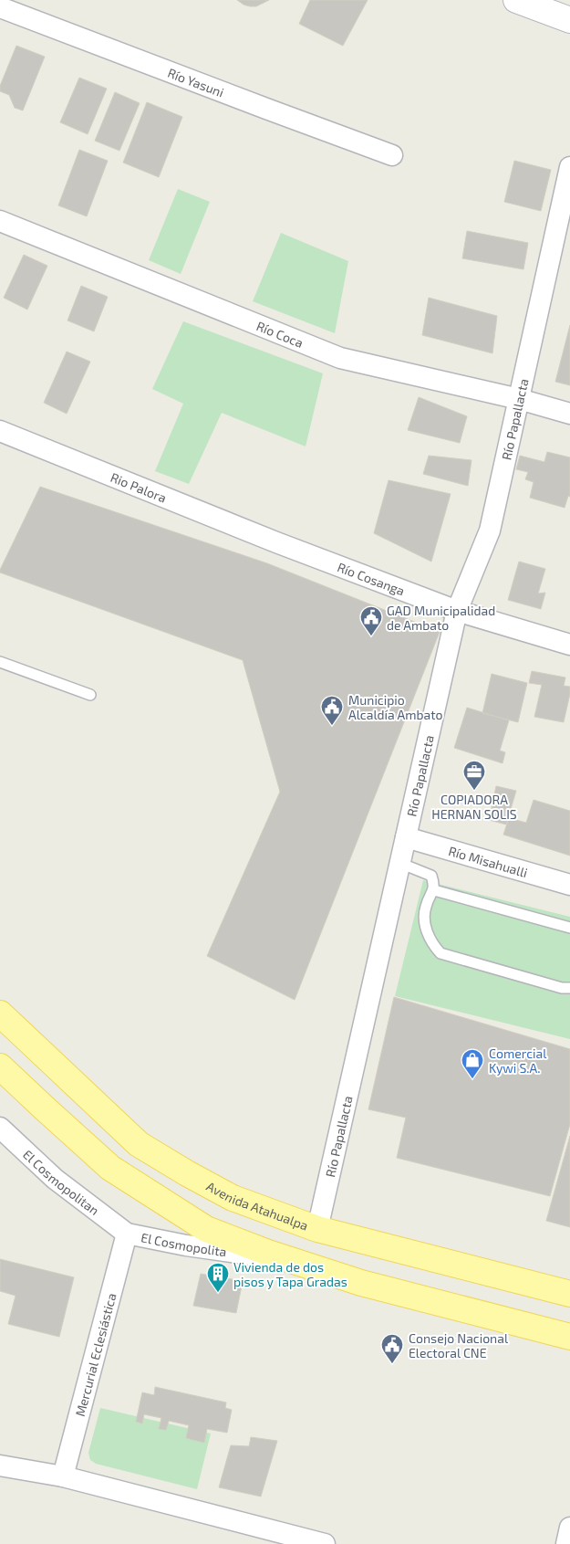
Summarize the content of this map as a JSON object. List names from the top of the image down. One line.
{"streets":{"main road":["Avenida Atahualpa"],"street":["Río Yasuni","Río Coca","Río Papallacta","Rio Palora","Río Cosanga","Río Misahualli","El Cosmopolitan","El Cosmopolita","Mercurial Eclesiástica"]},"crossings":[["Río Coca","Río Papallacta"],["Río Papallacta","Río Cosanga"],["Río Papallacta","Río Misahualli"],["Río Papallacta","Avenida Atahualpa"],["Rio Palora","Río Cosanga"],["El Cosmopolitan","El Cosmopolita"],["El Cosmopolitan","Mercurial Eclesiástica"],["El Cosmopolita","Mercurial Eclesiástica"]],"places":{"public building":["GAD Municipalidad de Ambato","Municipio Alcaldía Ambato","Consejo Nacional Electoral CNE"],"office":["COPIADORA HERNAN SOLIS"],"shop":["Comercial Kywi S.A."],"building":["Vivienda de dos pisos y Tapa Gradas"]}}
